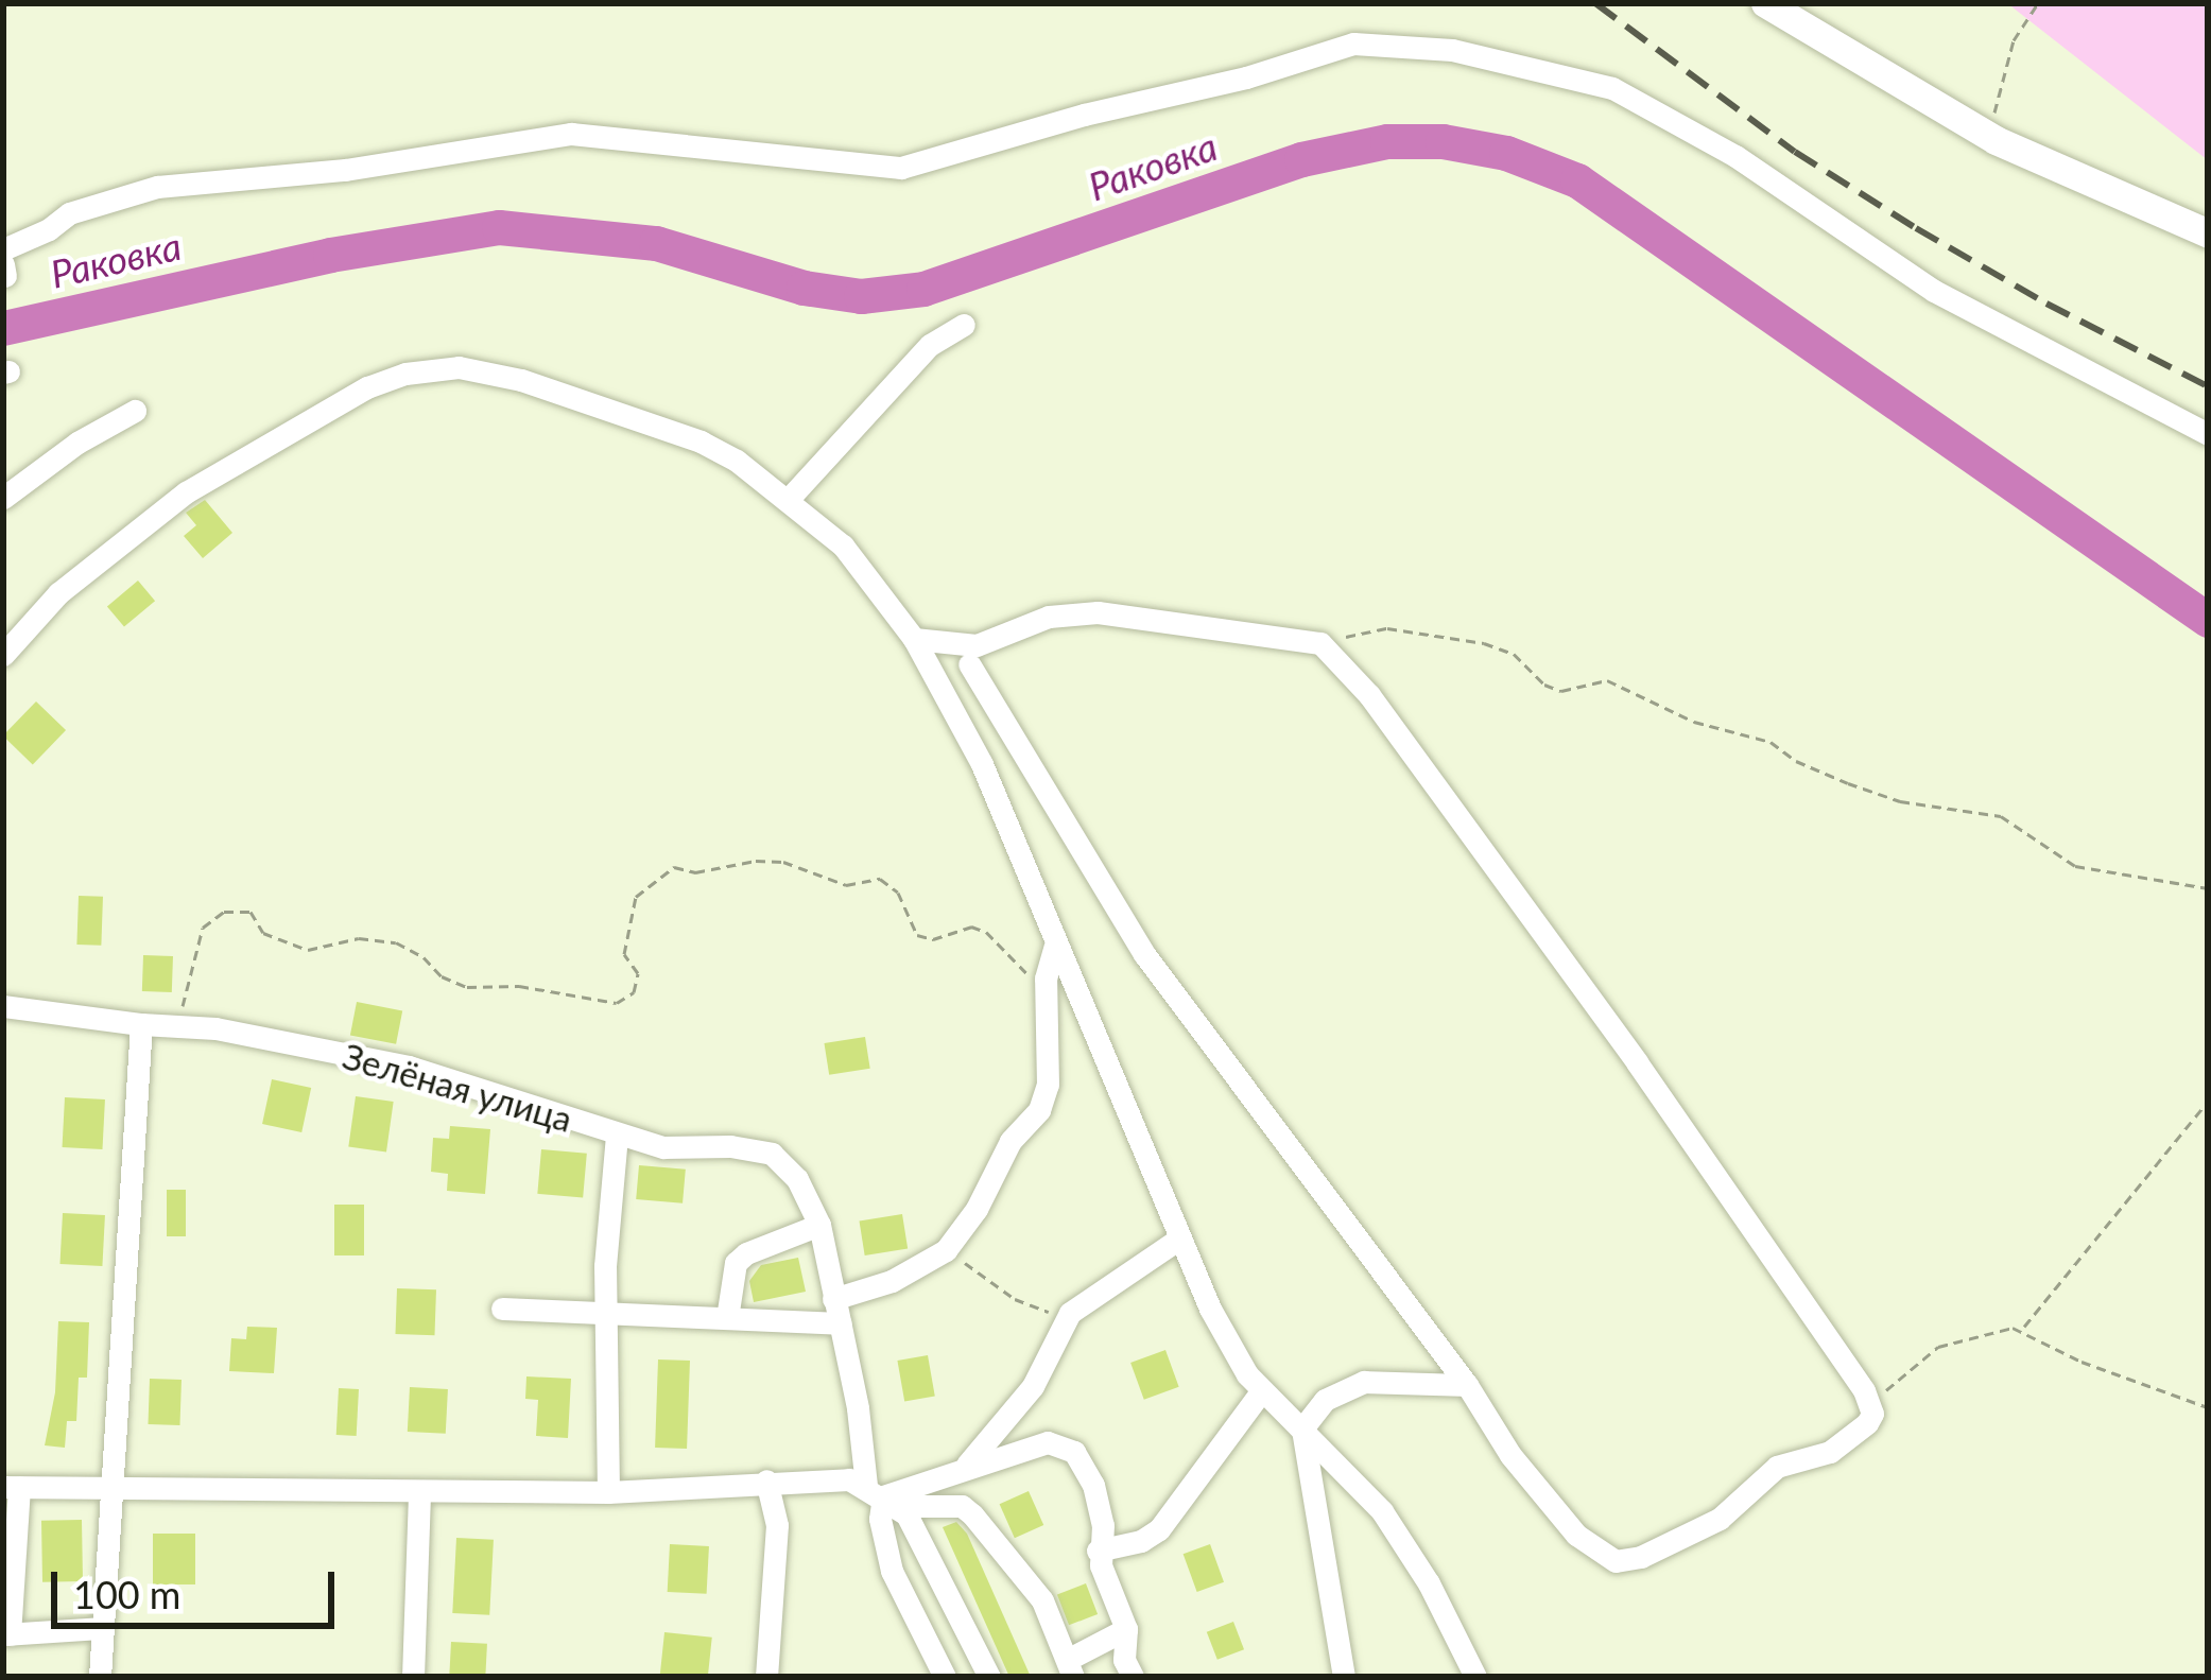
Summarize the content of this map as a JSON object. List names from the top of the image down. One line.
{"streets":{"street":["Зелёная улица"]},"water":["Раковка"],"scale_bar":"100 m"}
